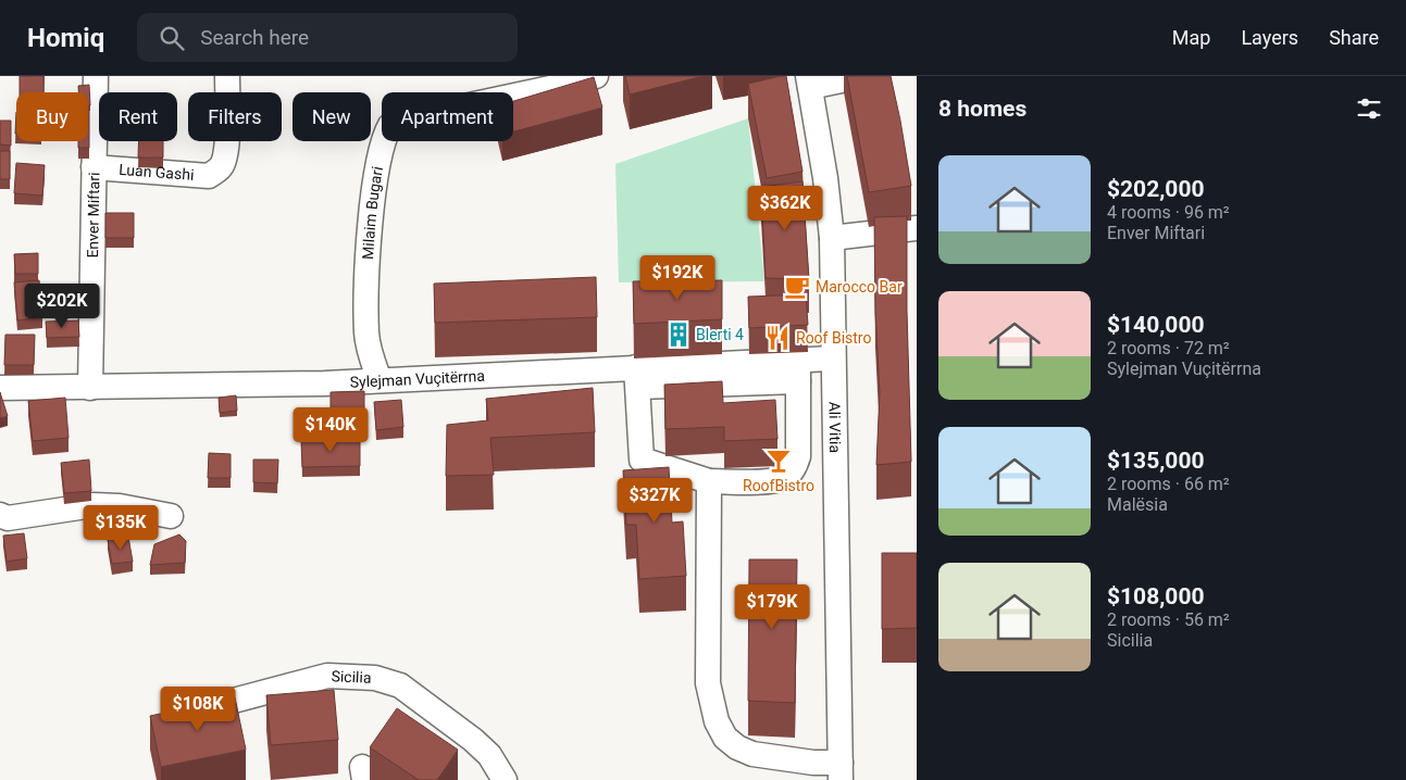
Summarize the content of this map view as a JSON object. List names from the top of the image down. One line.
{"streets":{"street":["Luan Gashi","Milaim Bugari","Enver Miftari","Sylejman Vuçitërrna","Ali Vitia","Sicilia"]},"crossings":[["Luan Gashi","Enver Miftari"],["Milaim Bugari","Sylejman Vuçitërrna"],["Enver Miftari","Sylejman Vuçitërrna"],["Sylejman Vuçitërrna","Ali Vitia"]],"places":{"cafe":["Marocco Bar"],"building":["Blerti 4"],"restaurant":["Roof Bistro"],"bar":["RoofBistro"]},"page":{"header":"Homiq","search":"Search here","nav":["Map","Layers","Share"],"heading":"8 homes","chip":["Buy","Rent","Filters","New","Apartment"],"list":[{"name":"$202,000","note":"4 rooms · 96 m² · Enver Miftari"},{"name":"$140,000","note":"2 rooms · 72 m² · Sylejman Vuçitërrna"},{"name":"$135,000","note":"2 rooms · 66 m² · Malësia"},{"name":"$108,000","note":"2 rooms · 56 m² · Sicilia"}],"price":["$362K","$192K","$202K","$140K","$327K","$135K","$179K","$108K"]}}
